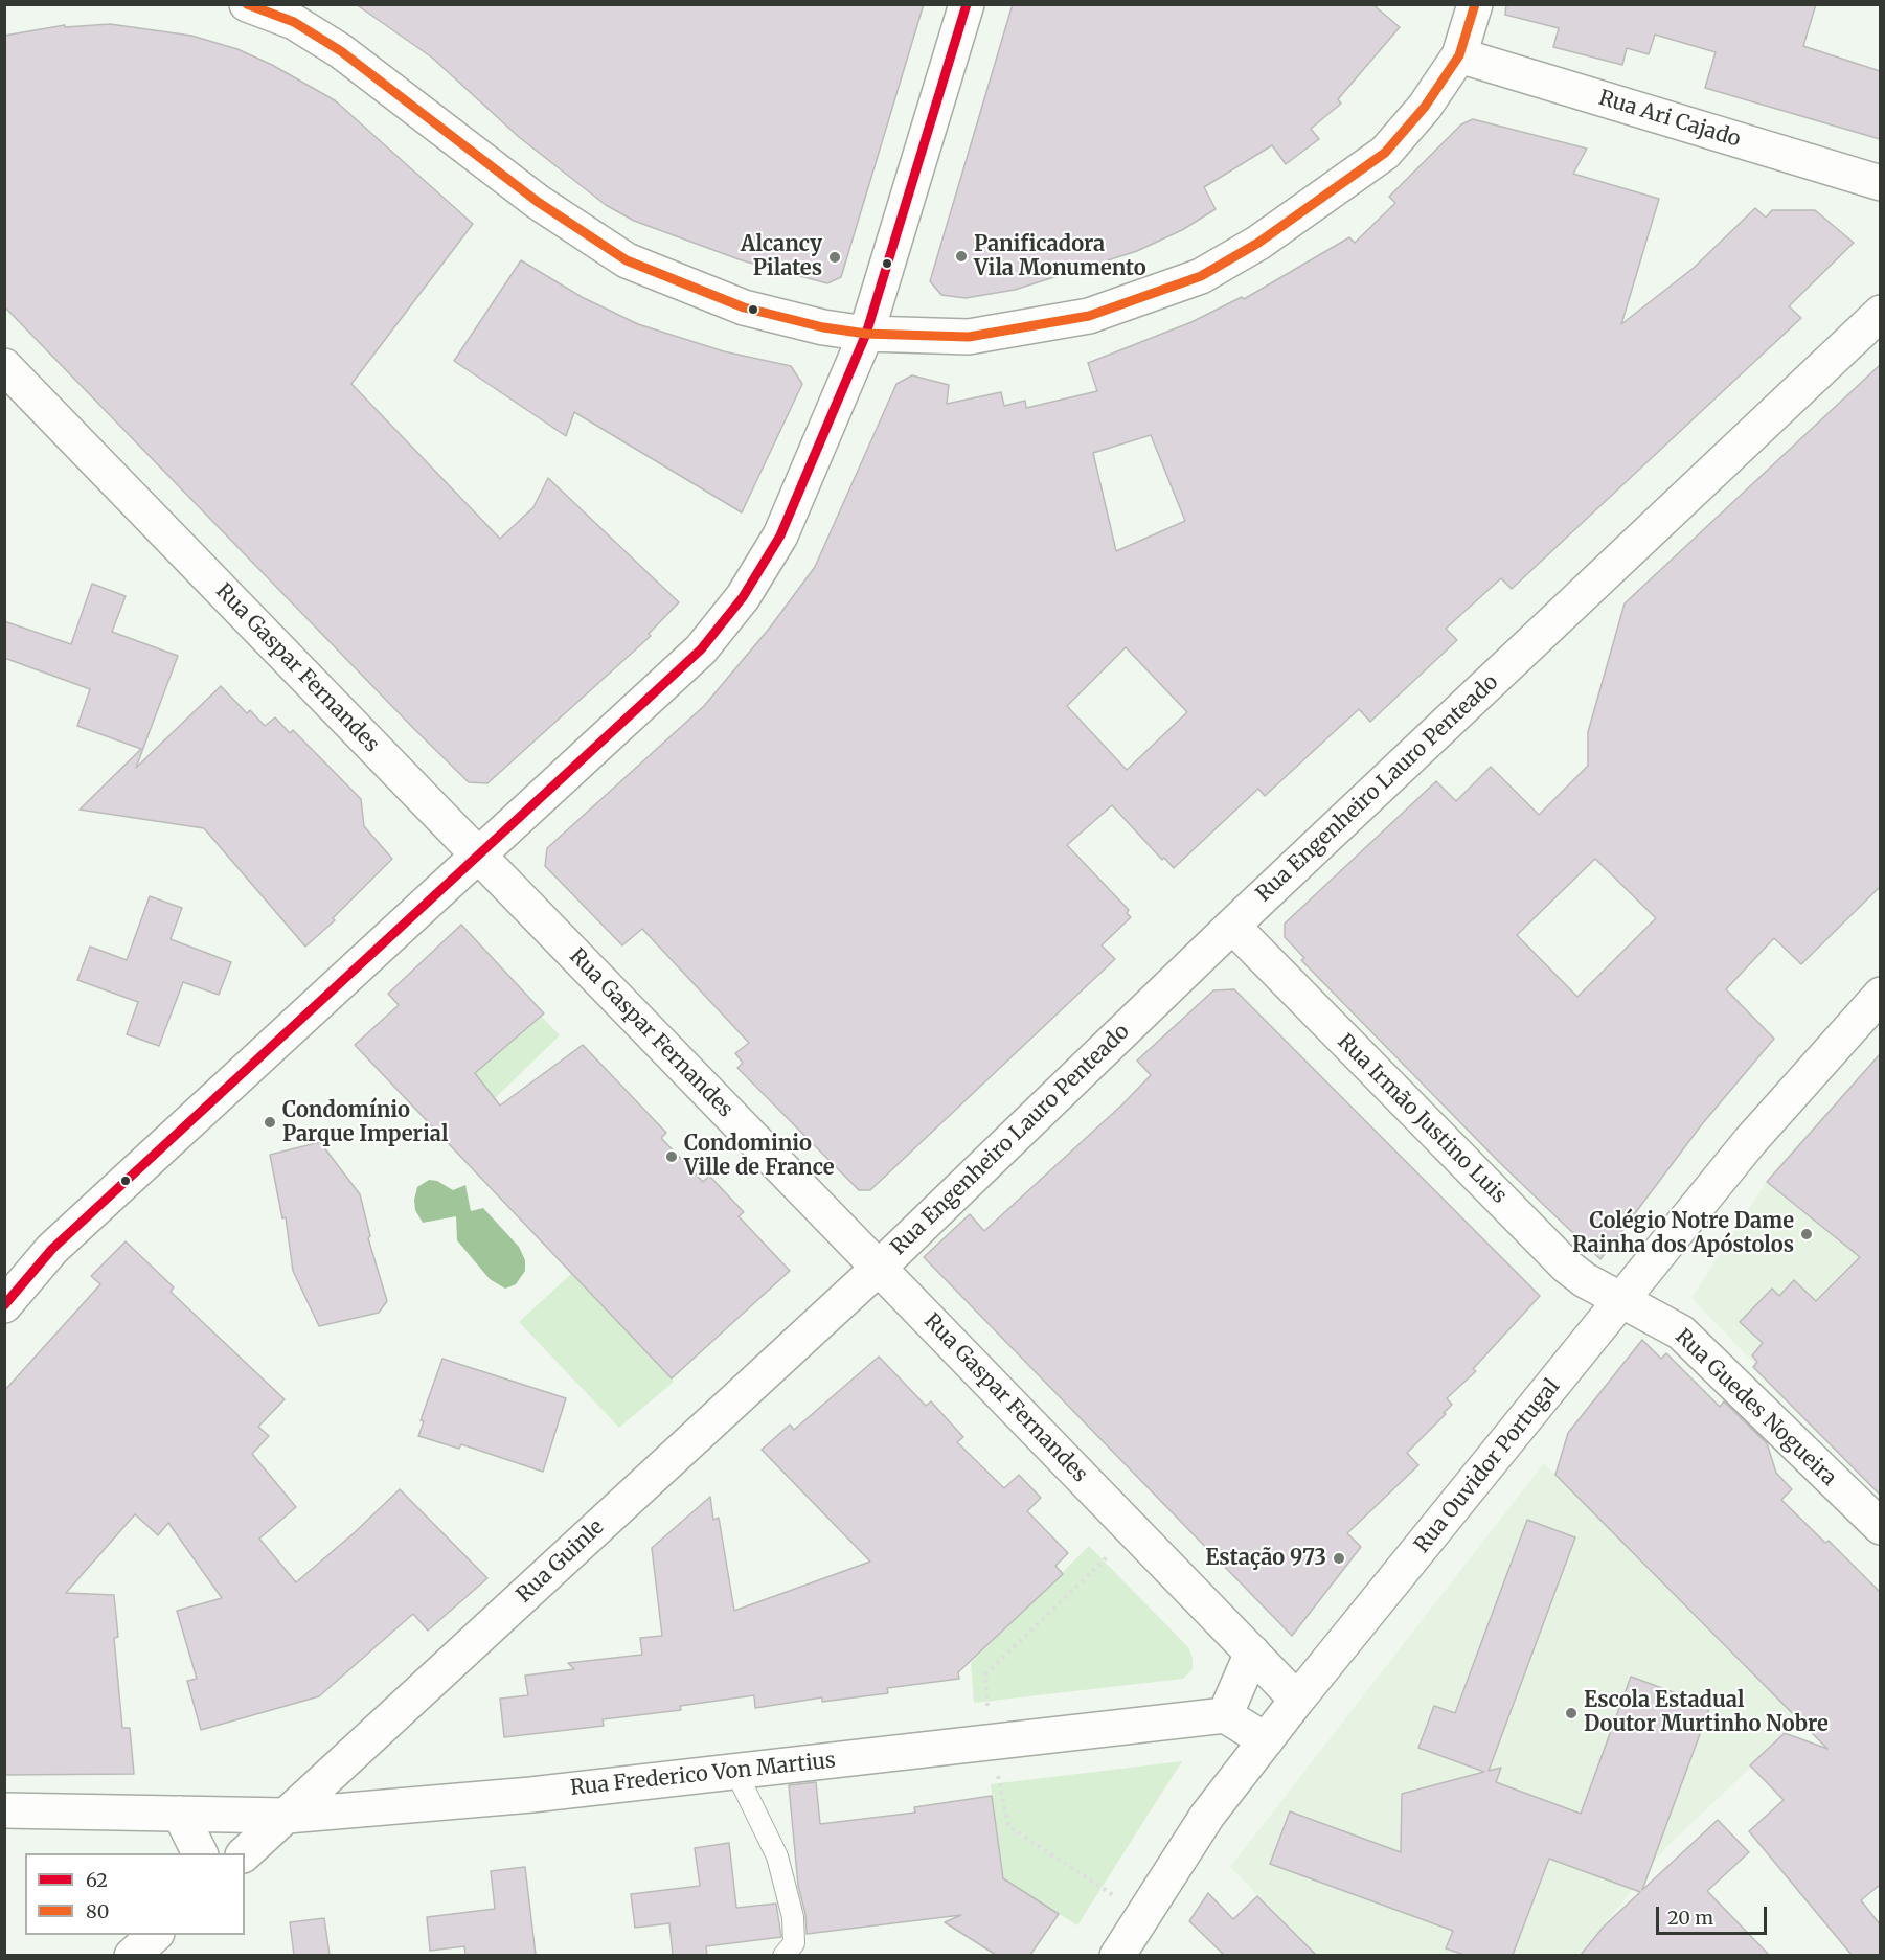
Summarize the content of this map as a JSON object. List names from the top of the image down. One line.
{"streets":{"street":["Rua Ari Cajado","Rua Gaspar Fernandes","Rua Engenheiro Lauro Penteado","Rua Irmão Justino Luis","Rua Guedes Nogueira","Rua Ouvidor Portugal","Rua Guinle","Rua Frederico Von Martius"]},"crossings":[["Rua Gaspar Fernandes","Rua Engenheiro Lauro Penteado"],["Rua Gaspar Fernandes","Rua Ouvidor Portugal"],["Rua Gaspar Fernandes","Rua Guinle"],["Rua Engenheiro Lauro Penteado","Rua Irmão Justino Luis"],["Rua Engenheiro Lauro Penteado","Rua Guinle"],["Rua Irmão Justino Luis","Rua Guedes Nogueira"],["Rua Irmão Justino Luis","Rua Ouvidor Portugal"],["Rua Guedes Nogueira","Rua Ouvidor Portugal"],["Rua Guinle","Rua Frederico Von Martius"]],"places":["Panificadora Vila Monumento","Alcancy Pilates","Condomínio Parque Imperial","Condominio Ville de France","Colégio Notre Dame Rainha dos Apóstolos","Estação 973","Escola Estadual Doutor Murtinho Nobre"],"lines":["transit line 62","transit line 80"],"legend":["62","80"],"scale_bar":"20 m"}
